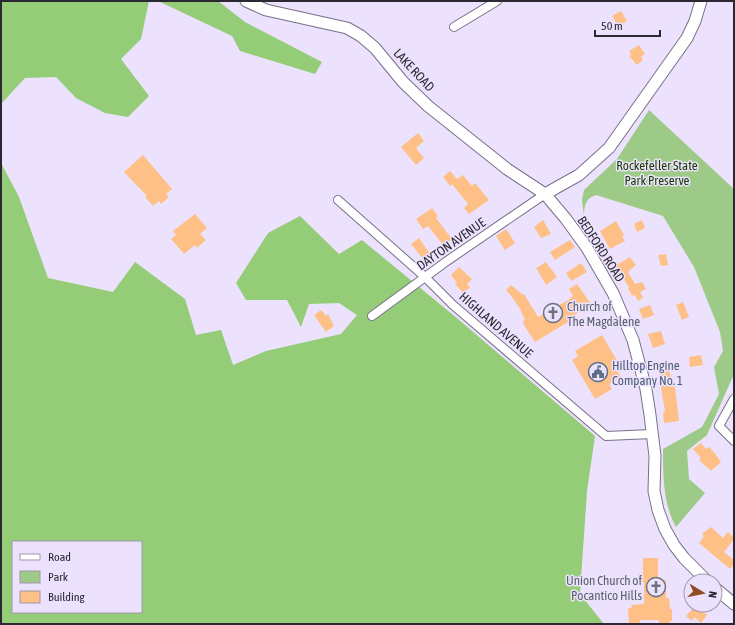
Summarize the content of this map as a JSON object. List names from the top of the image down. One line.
{"streets":{"main road":["LAKE ROAD","BEDFORD ROAD"],"street":["DAYTON AVENUE","HIGHLAND AVENUE"]},"crossings":[["LAKE ROAD","DAYTON AVENUE"],["LAKE ROAD","BEDFORD ROAD"],["DAYTON AVENUE","BEDFORD ROAD"],["DAYTON AVENUE","HIGHLAND AVENUE"],["BEDFORD ROAD","HIGHLAND AVENUE"]],"parks":["Rockefeller State Park Preserve"],"places":{"church":["Church of The Magdalene","Union Church of Pocantico Hills"],"public building":["Hilltop Engine Company No. 1"]},"legend":["Road","Park","Building"],"scale_bar":"50 m","north":"right"}
